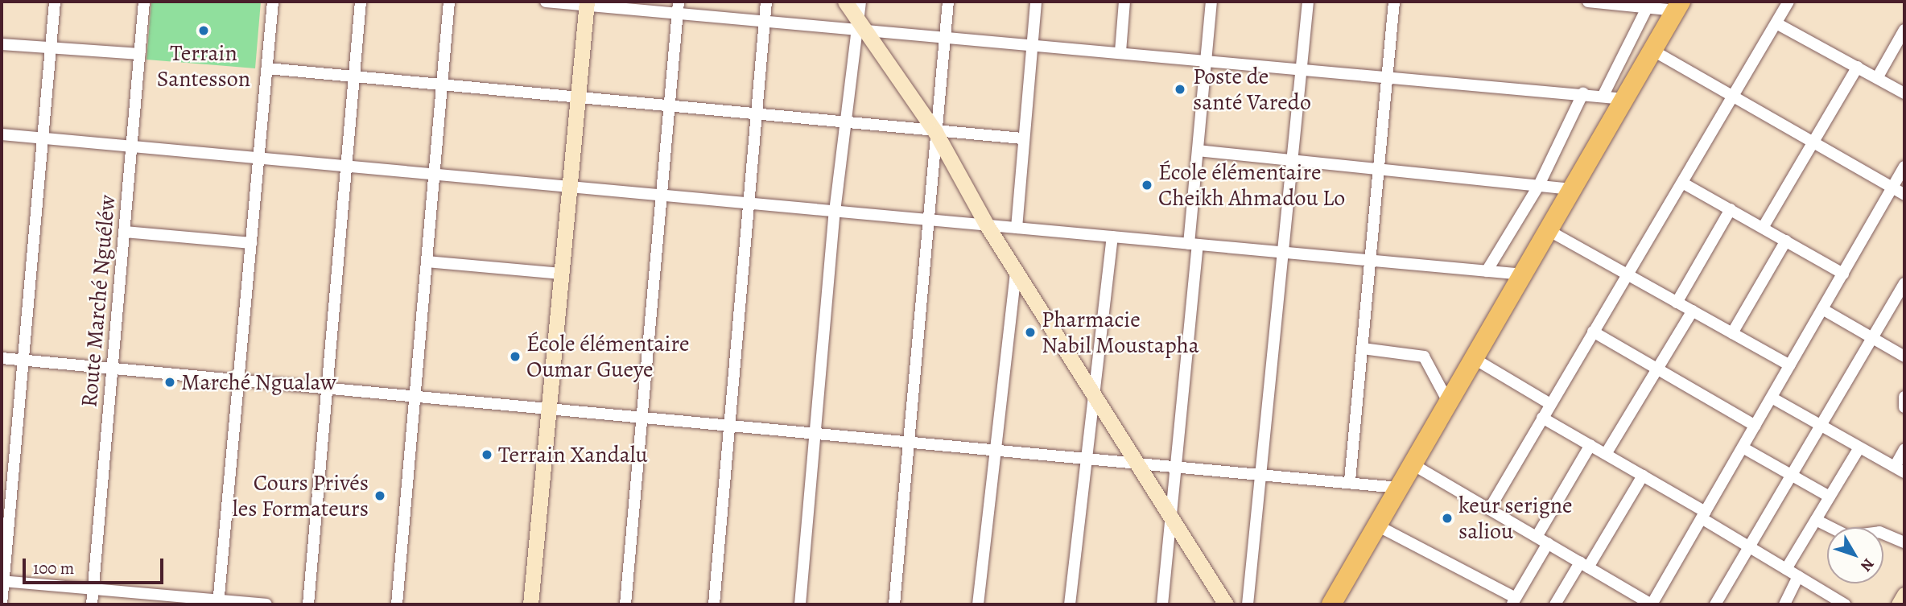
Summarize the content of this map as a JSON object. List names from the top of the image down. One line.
{"streets":{"street":["Route Marché Nguéléw"]},"places":["Terrain Santesson","Poste de santé Varedo","École élémentaire Cheikh Ahmadou Lo","Pharmacie Nabil Moustapha","École élémentaire Oumar Gueye","Marché Ngualaw","Terrain Xandalu","Cours Privés les Formateurs","keur serigne saliou"],"scale_bar":"100 m","north":"bottom right"}
